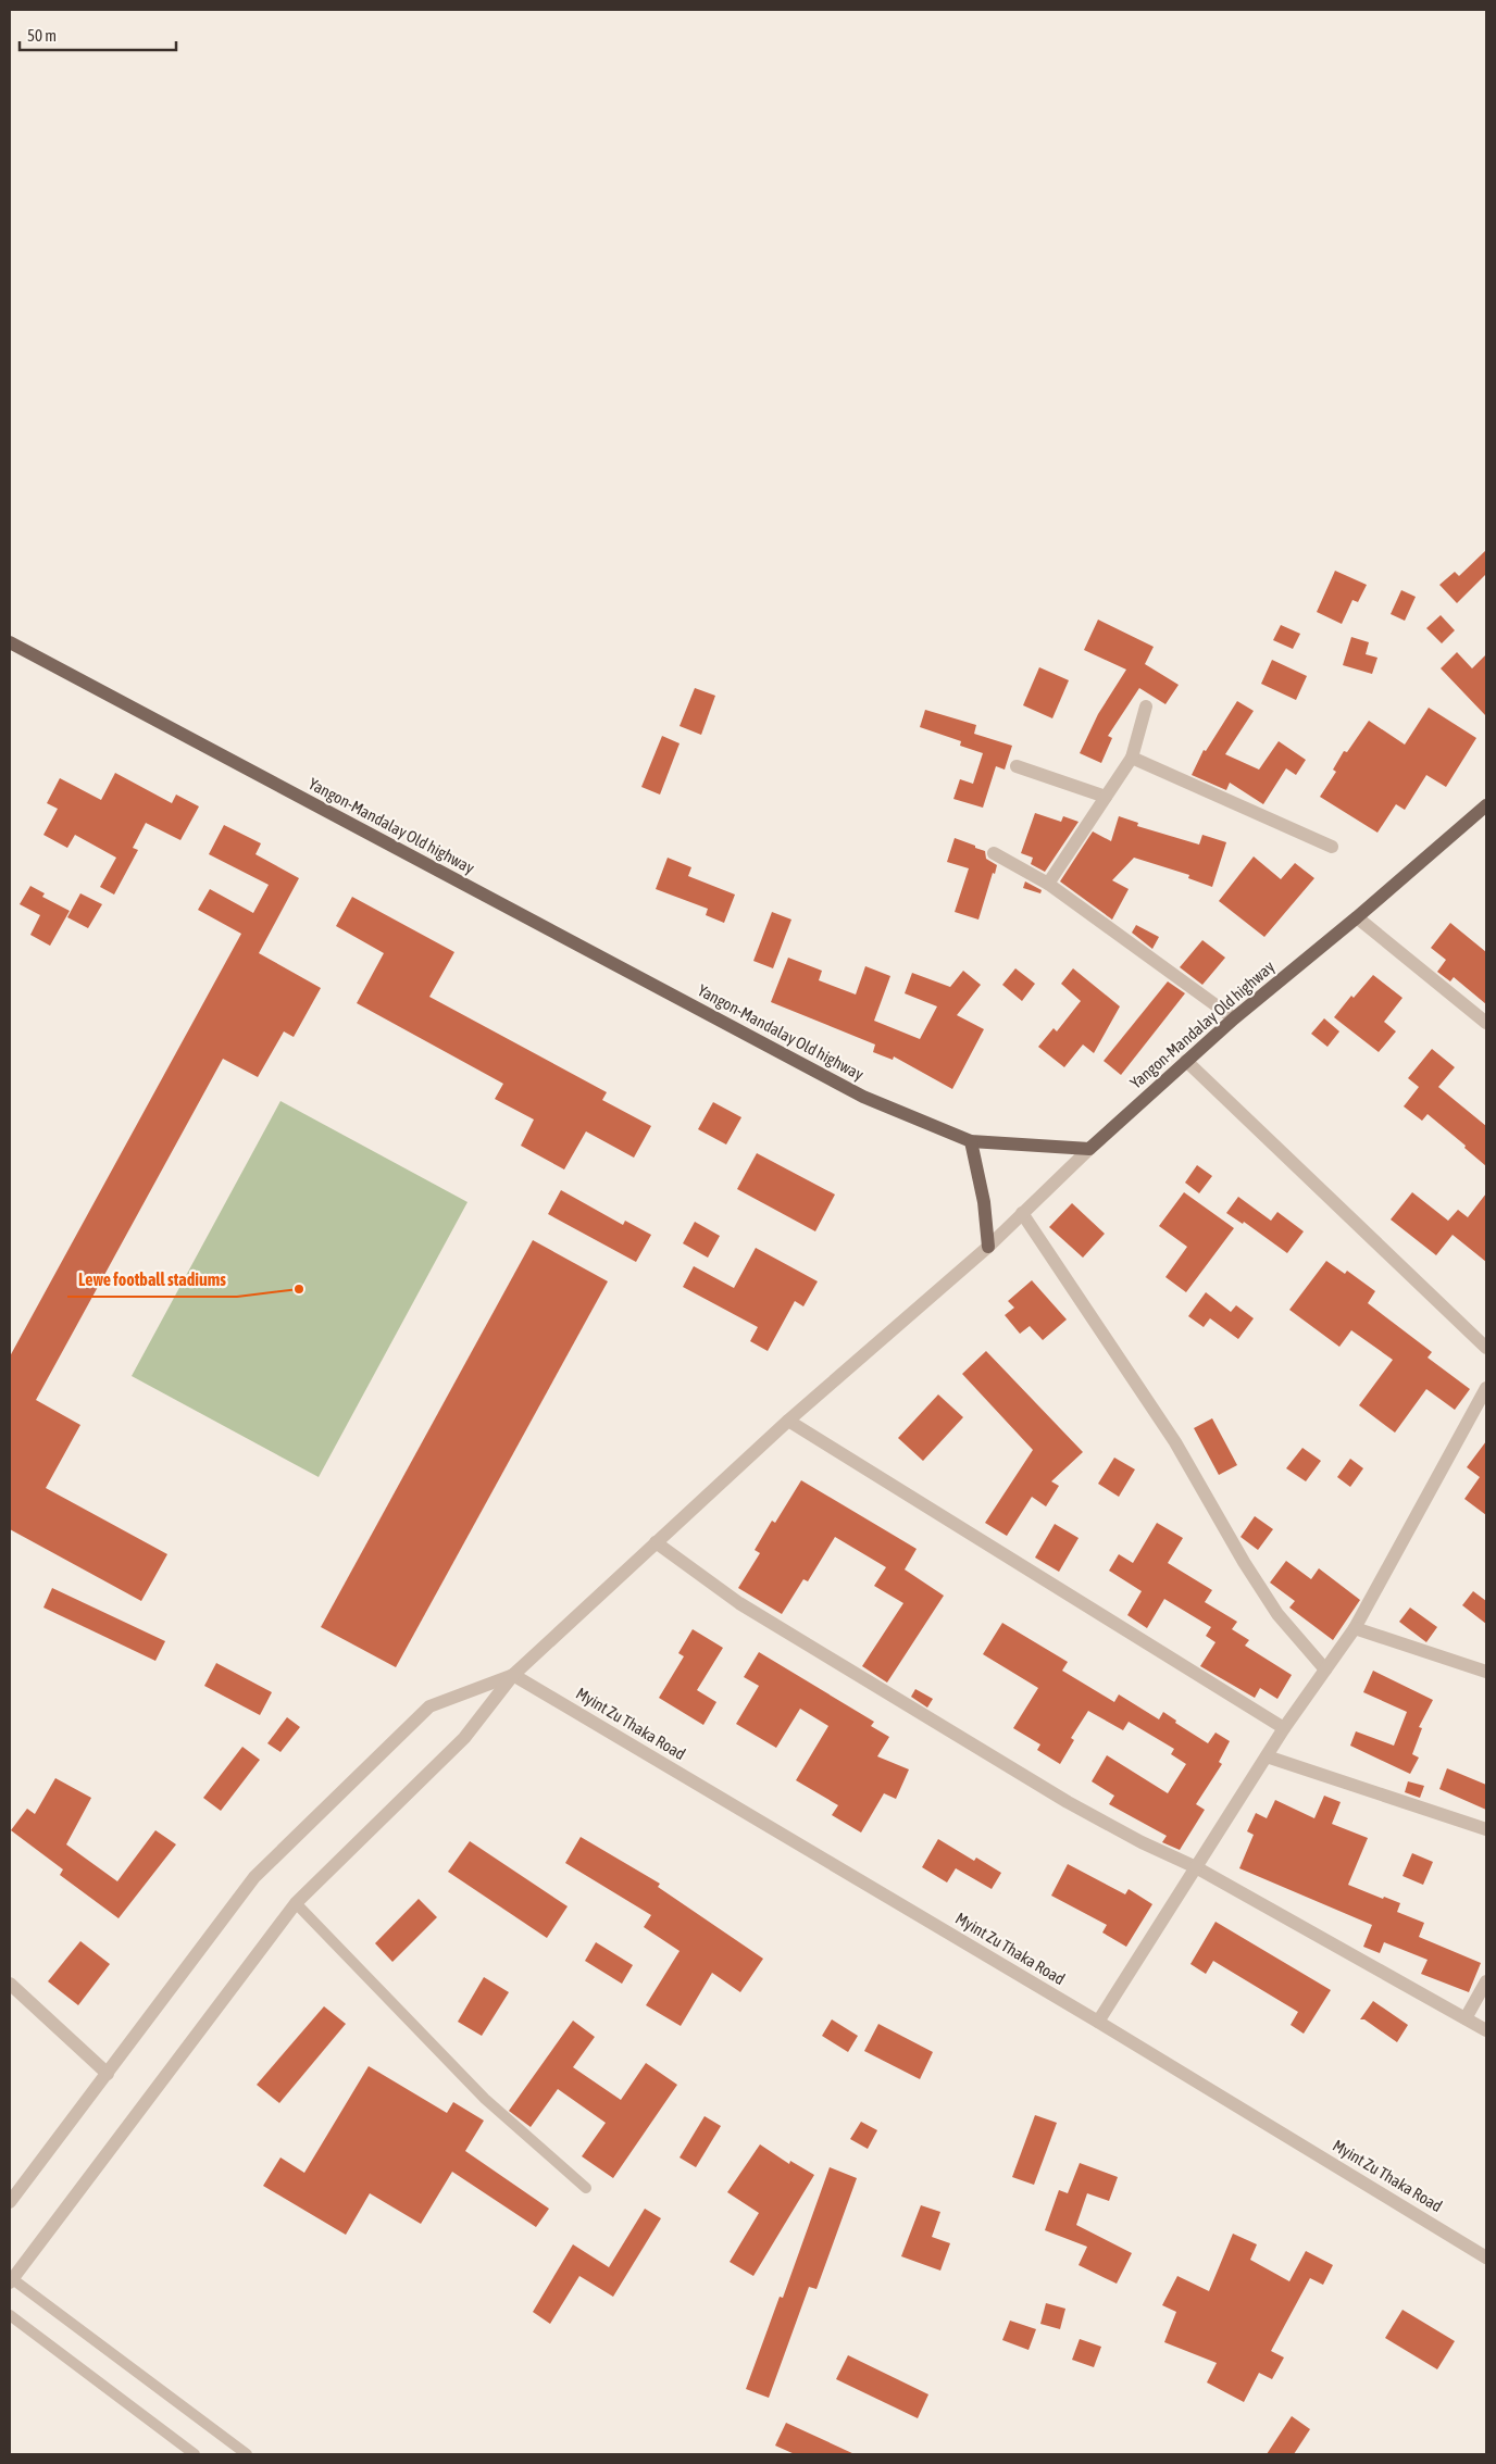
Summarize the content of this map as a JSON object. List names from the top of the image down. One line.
{"streets":{"main road":["Yangon-Mandalay Old highway"],"street":["Myint Zu Thaka Road"]},"places":["Lewe football stadiums"],"scale_bar":"50 m"}
